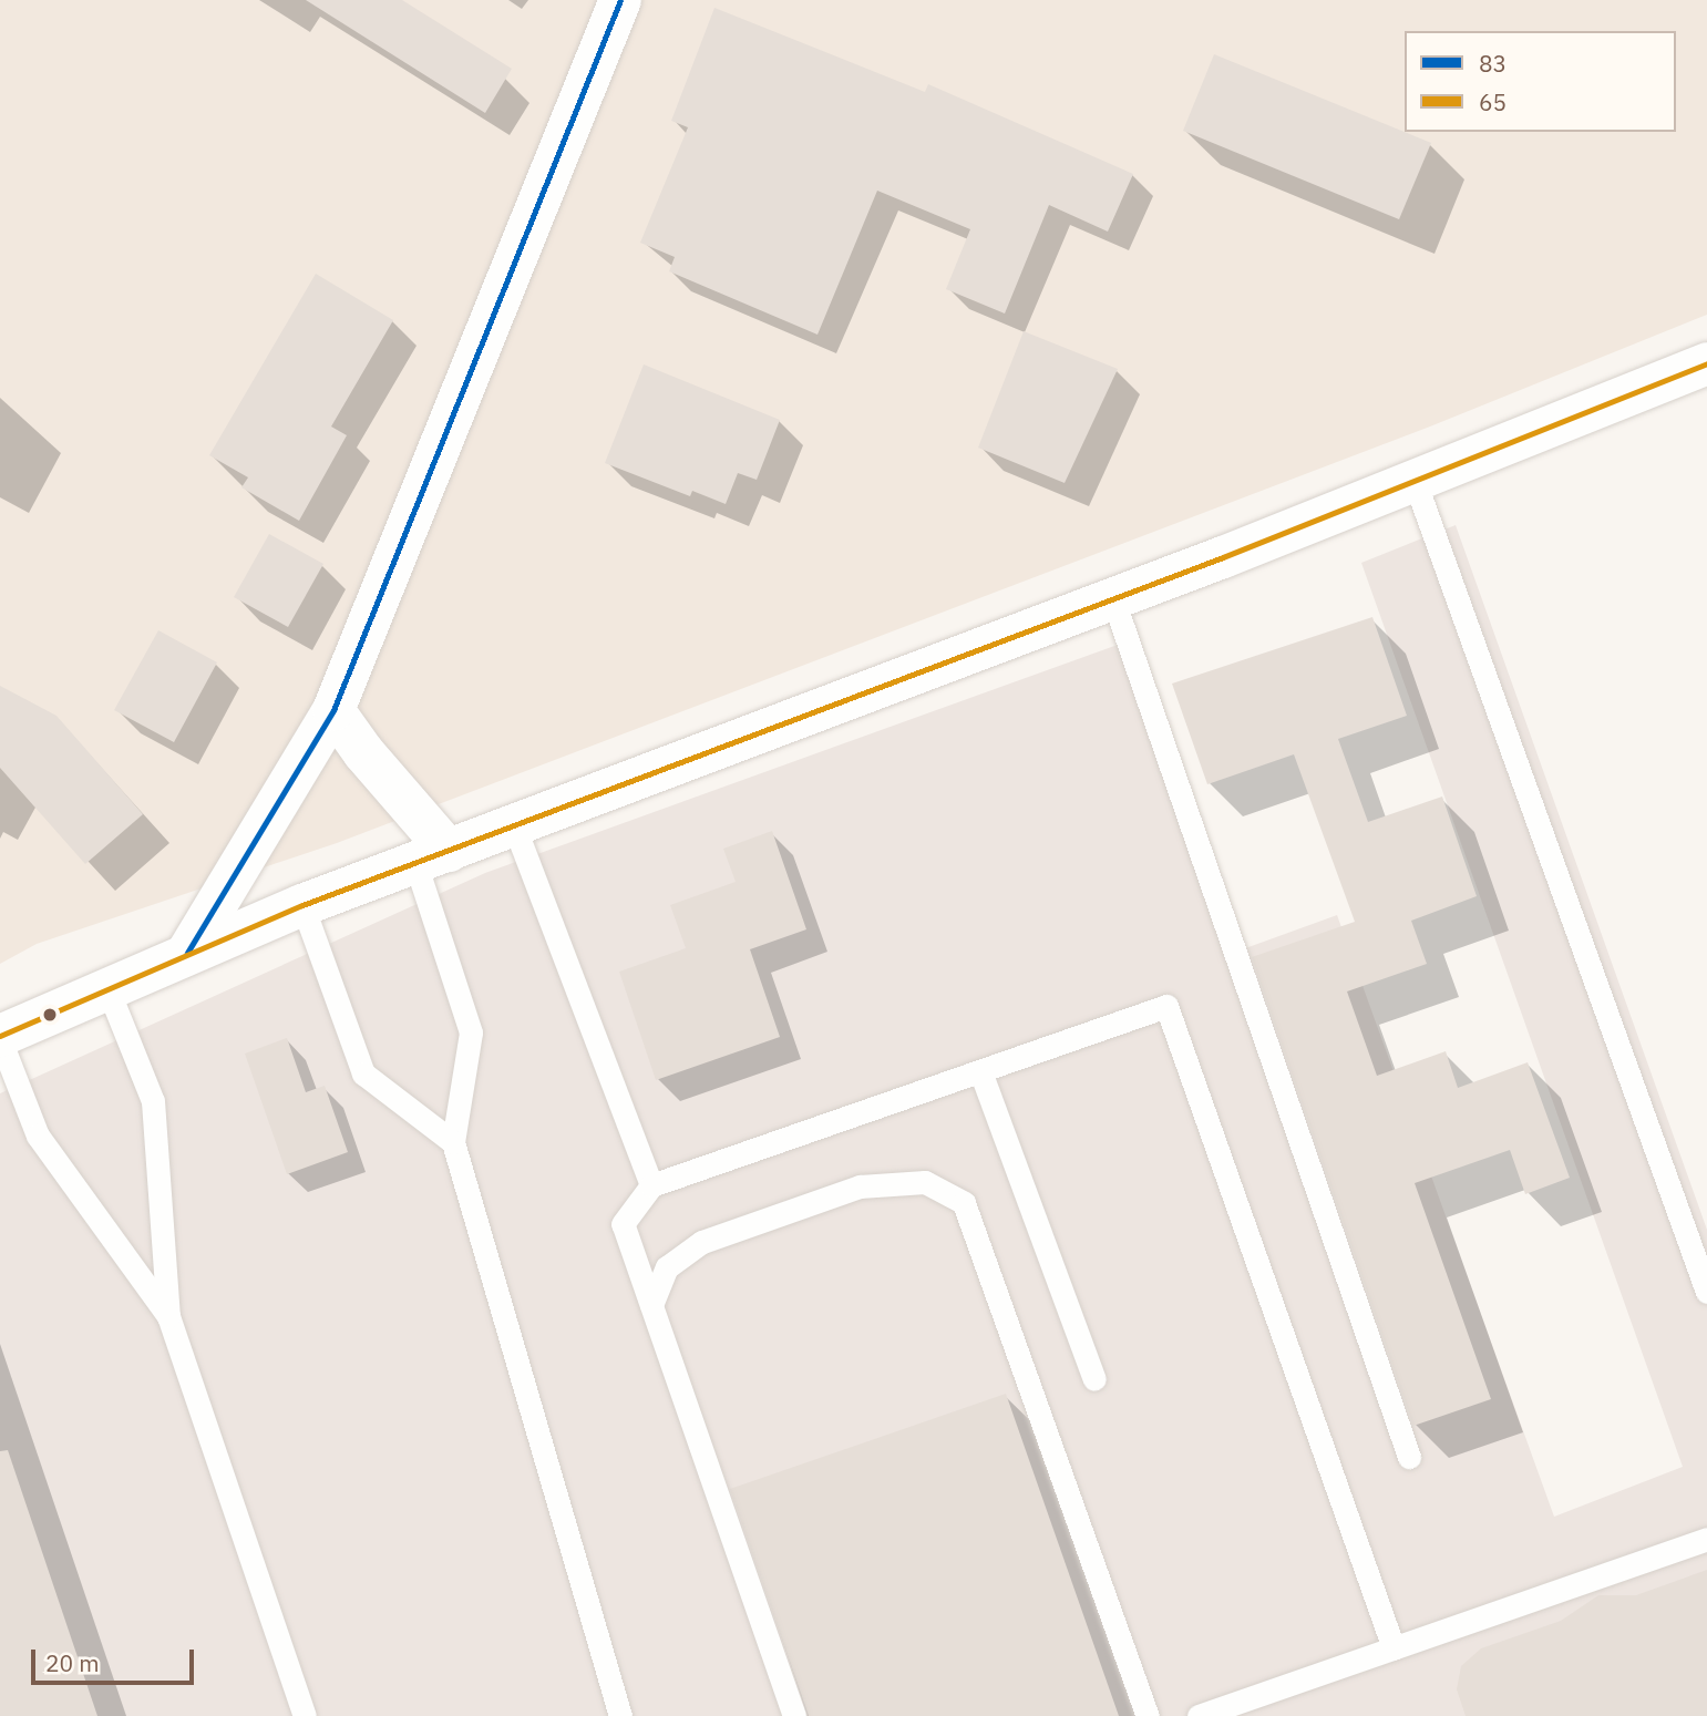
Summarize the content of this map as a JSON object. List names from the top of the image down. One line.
{"lines":["transit line 83","transit line 65"],"legend":["83","65"],"scale_bar":"20 m"}
